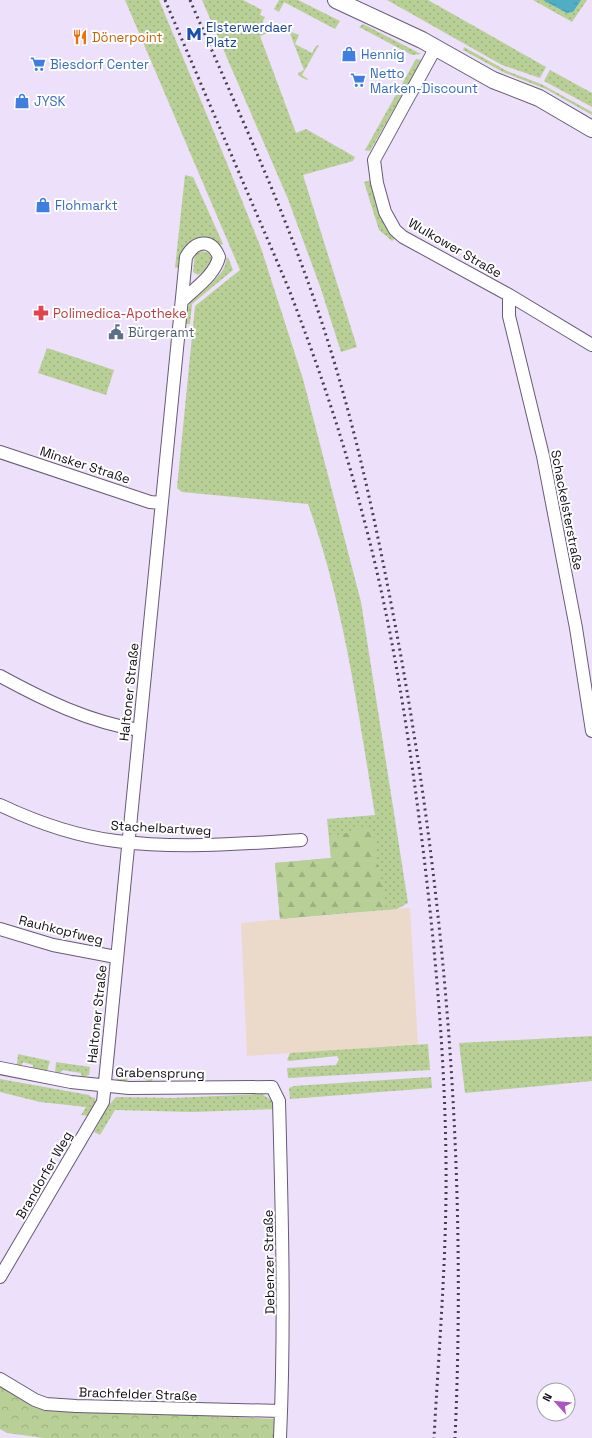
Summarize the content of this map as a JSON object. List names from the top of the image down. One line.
{"streets":{"street":["Wulkower Straße","Minsker Straße","Schackelsterstraße","Haltoner Straße","Stachelbartweg","Rauhkopfweg","Grabensprung","Brandorfer Weg","Debenzer Straße","Brachfelder Straße"]},"crossings":[["Wulkower Straße","Schackelsterstraße"],["Minsker Straße","Haltoner Straße"],["Haltoner Straße","Stachelbartweg"],["Haltoner Straße","Rauhkopfweg"],["Haltoner Straße","Grabensprung"],["Haltoner Straße","Brandorfer Weg"],["Grabensprung","Brandorfer Weg"],["Grabensprung","Debenzer Straße"],["Debenzer Straße","Brachfelder Straße"]],"places":{"metro station":["Elsterwerdaer Platz"],"restaurant":["Dönerpoint"],"shop":["Hennig","JYSK","Flohmarkt"],"supermarket":["Biesdorf Center","Netto Marken-Discount"],"pharmacy":["Polimedica-Apotheke"],"public building":["Bürgeramt"]},"north":"top left"}
